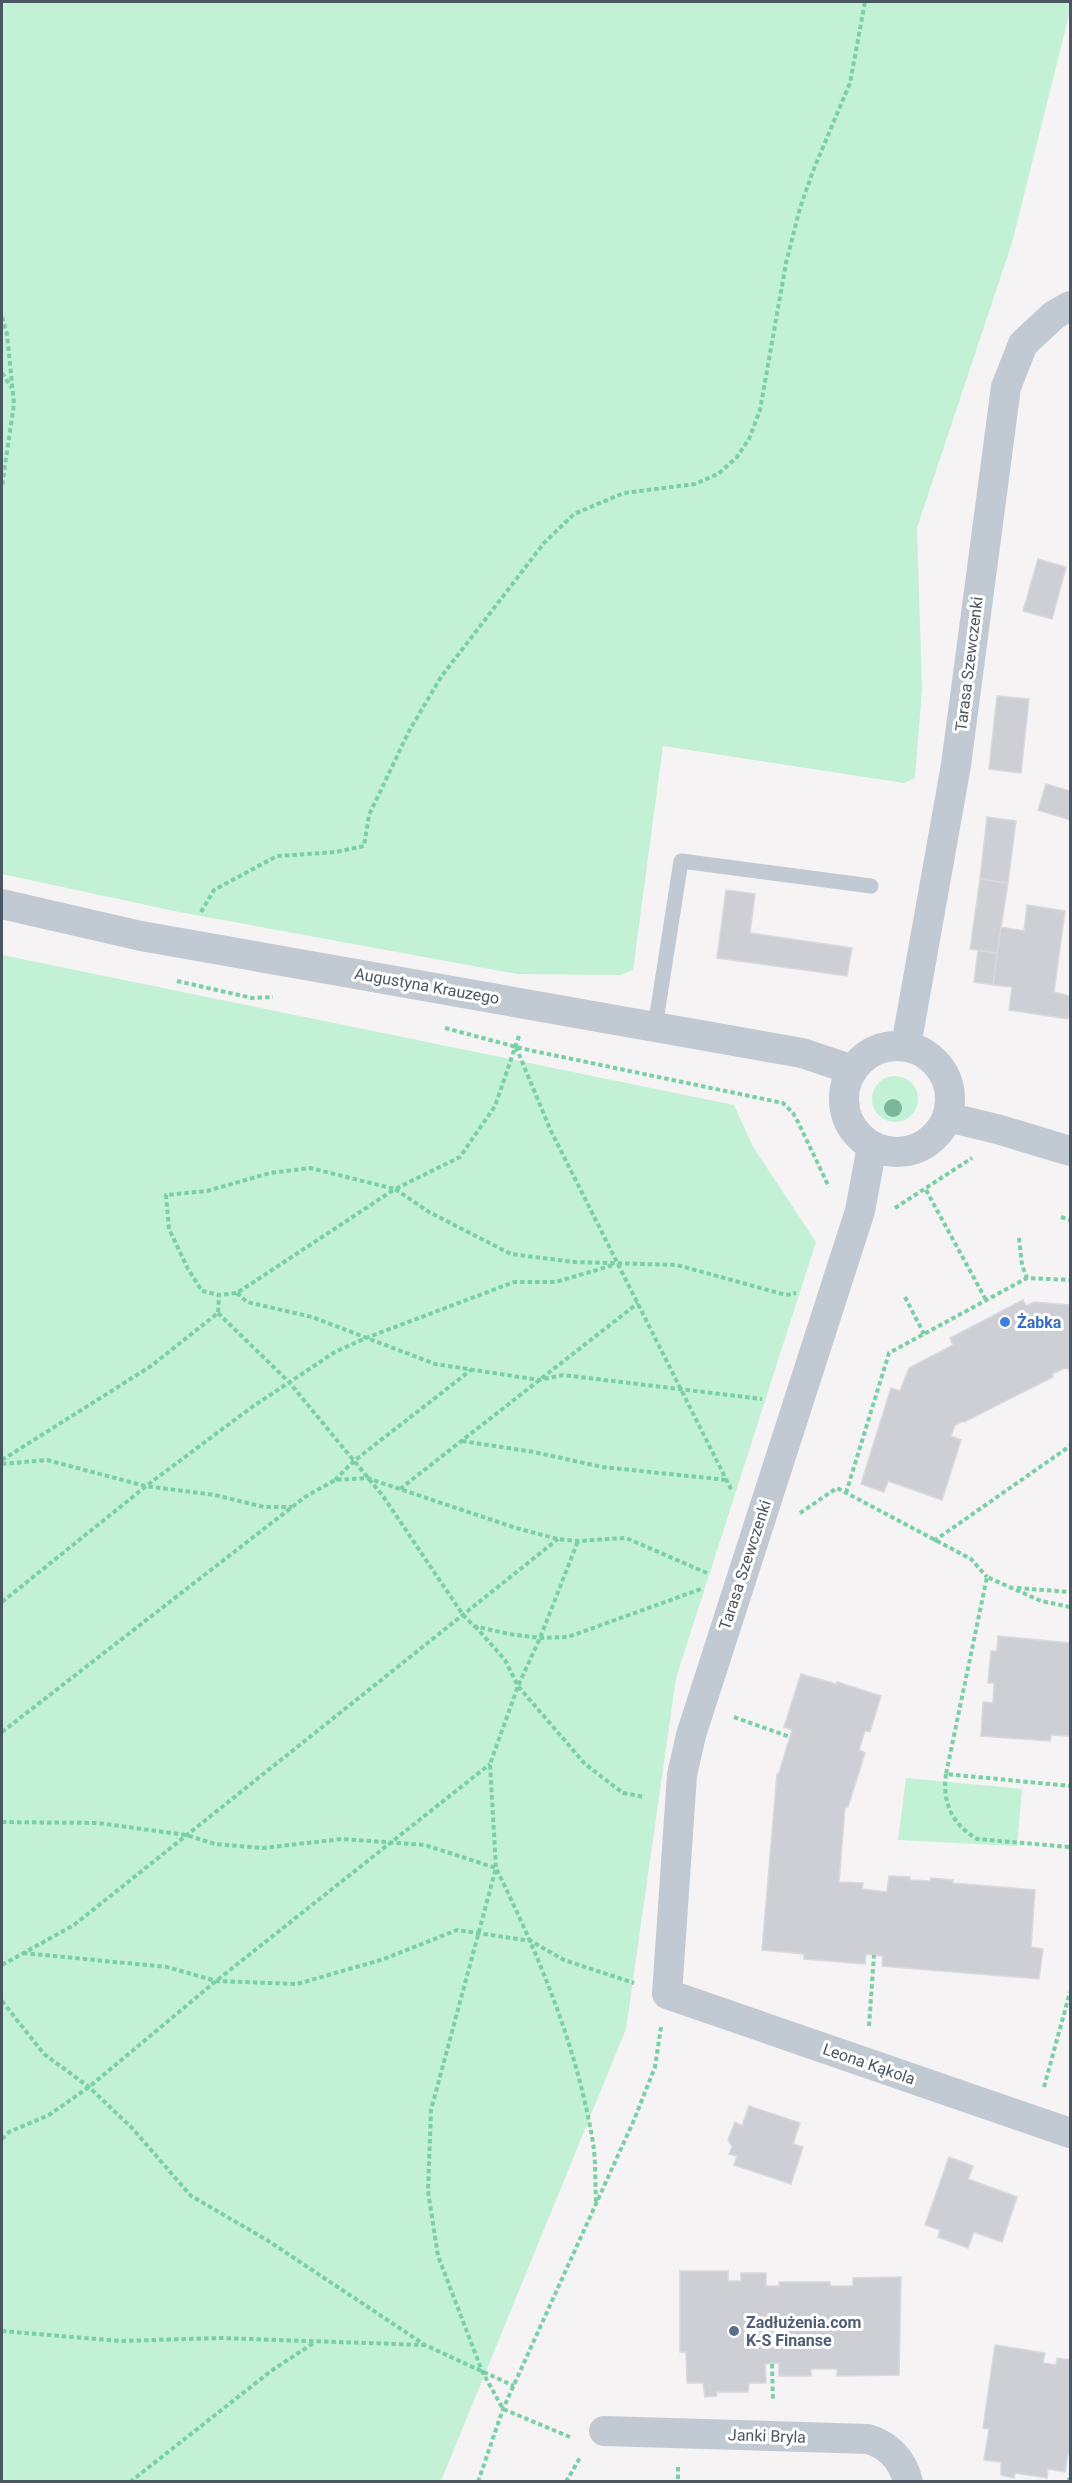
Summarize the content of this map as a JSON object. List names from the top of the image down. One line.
{"streets":{"street":["Tarasa Szewczenki","Augustyna Krauzego","Leona Kąkola","Janki Bryla"]},"crossings":[["Tarasa Szewczenki","Augustyna Krauzego"],["Tarasa Szewczenki","Leona Kąkola"]],"places":["Żabka","Zadłużenia.com K-S Finanse"]}
